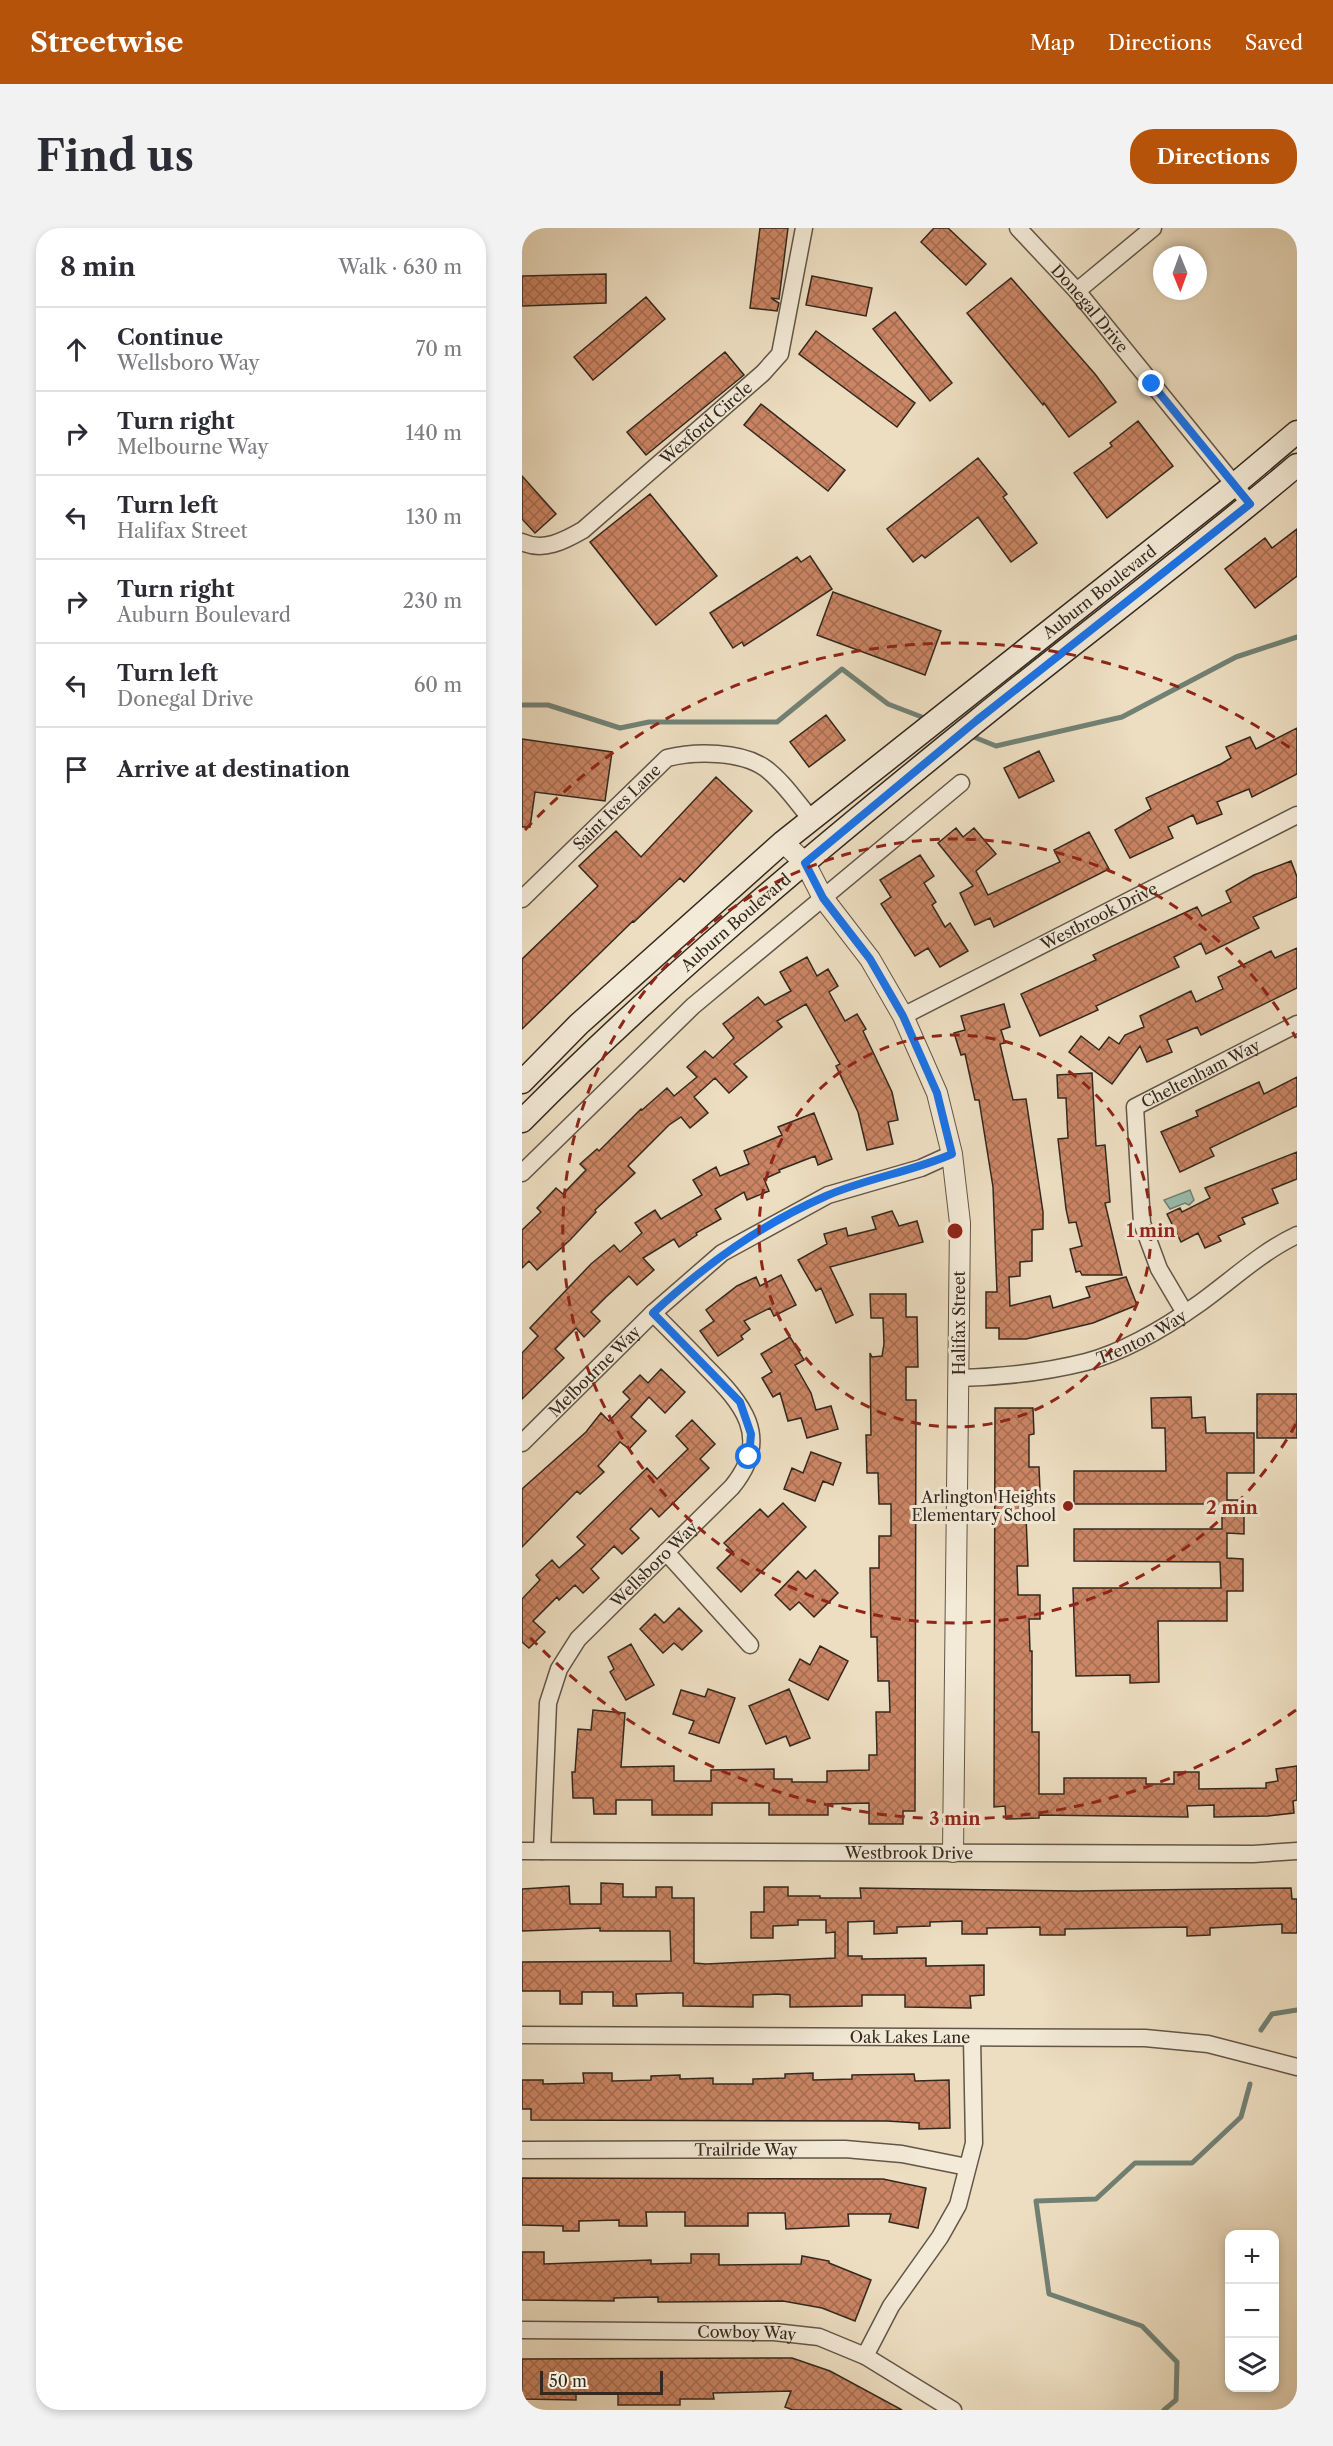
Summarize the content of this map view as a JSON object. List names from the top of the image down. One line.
{"streets":{"main road":["Auburn Boulevard"],"street":["Donegal Drive","Wexford Circle","Saint Ives Lane","Westbrook Drive","Cheltenham Way","Halifax Street","Trenton Way","Melbourne Way","Wellsboro Way","Oak Lakes Lane","Trailride Way","Cowboy Way"]},"crossings":[["Donegal Drive","Auburn Boulevard"],["Auburn Boulevard","Saint Ives Lane"],["Auburn Boulevard","Halifax Street"],["Westbrook Drive","Halifax Street"],["Westbrook Drive","Wellsboro Way"],["Cheltenham Way","Trenton Way"],["Halifax Street","Trenton Way"],["Halifax Street","Melbourne Way"],["Melbourne Way","Wellsboro Way"]],"places":["Arlington Heights Elementary School"],"scale_bar":"50 m","north":"bottom","page":{"header":"Streetwise","nav":["Map","Directions","Saved"],"buttons":"Directions","title":"Find us","heading":["8 min","Walk · 630 m"],"list":[["Continue","Wellsboro Way","70 m"],["Turn right","Melbourne Way","140 m"],["Turn left","Halifax Street","130 m"],["Turn right","Auburn Boulevard","230 m"],["Turn left","Donegal Drive","60 m"],"Arrive at destination"],"map_buttons":["+","−"],"scale":"50 m"},"rings":["1 min","2 min","3 min"]}
